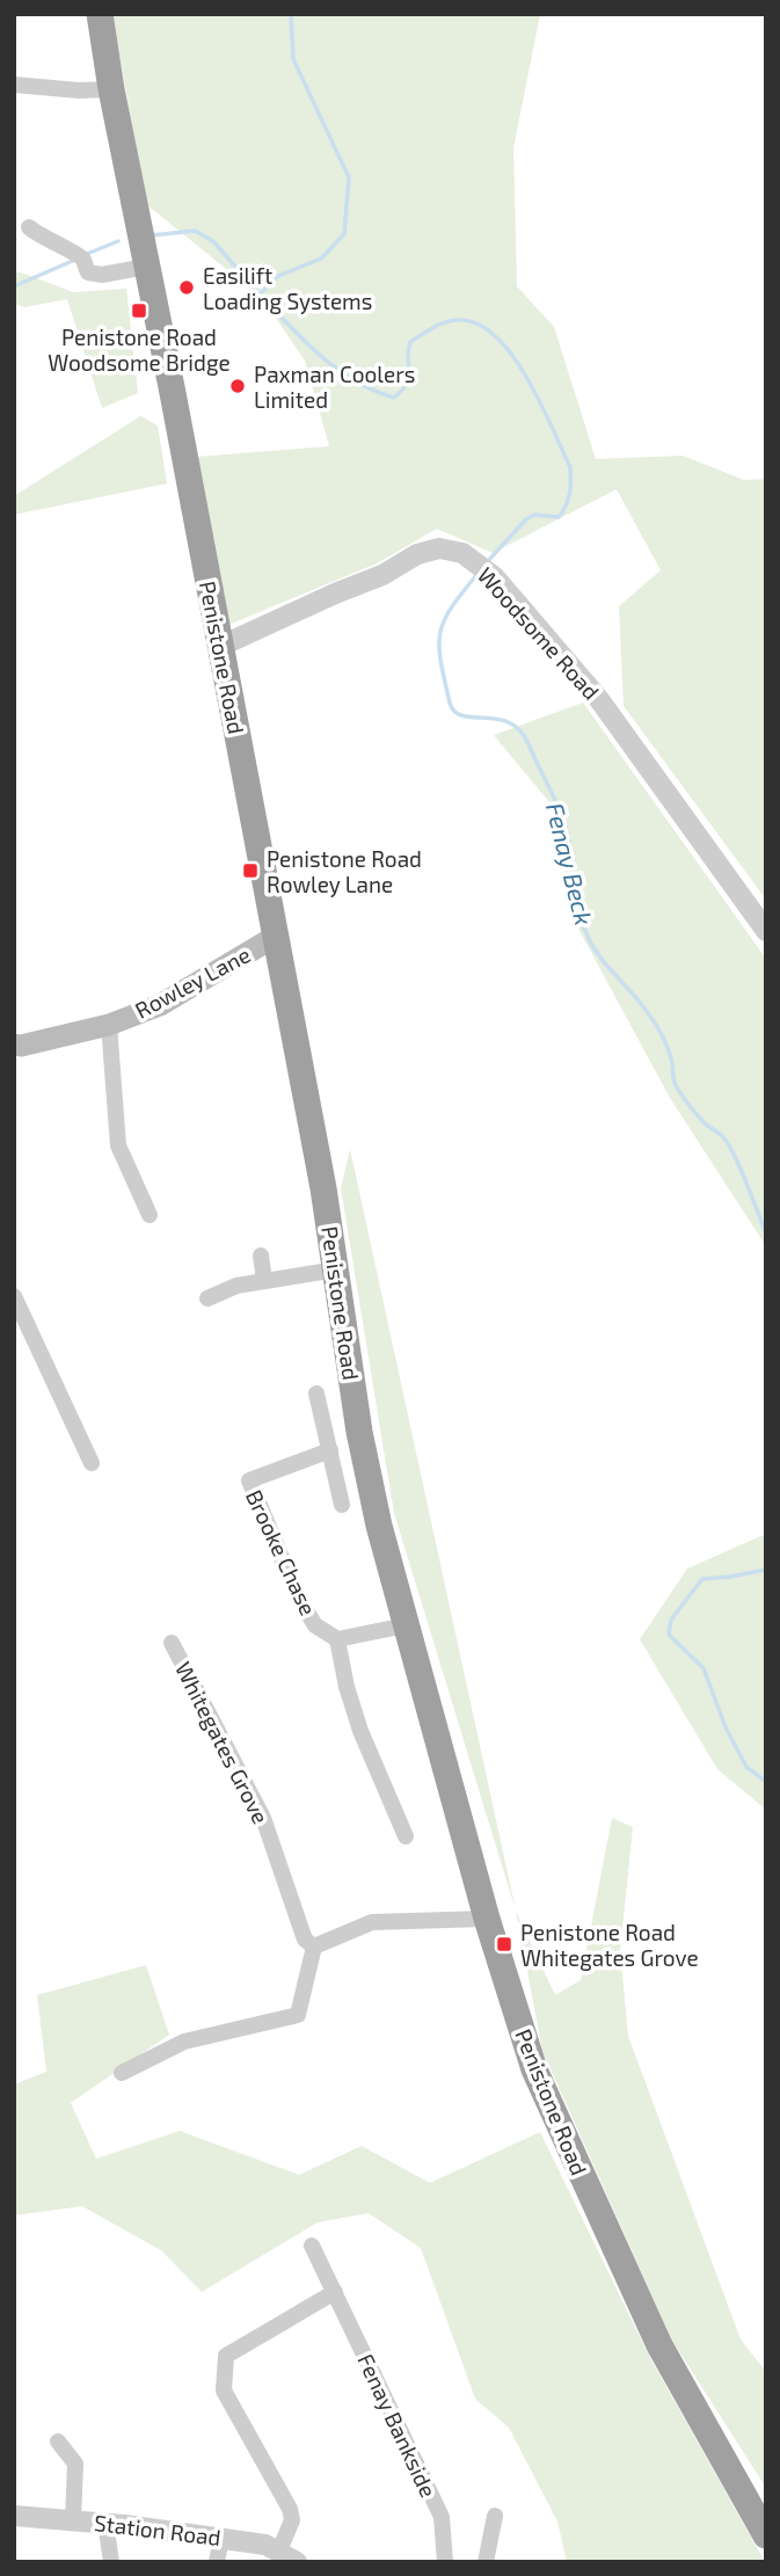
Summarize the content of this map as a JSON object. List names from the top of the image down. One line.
{"streets":{"highway":["Penistone Road"],"main road":["Rowley Lane"],"street":["Woodsome Road","Brooke Chase","Whitegates Grove","Fenay Bankside","Station Road"]},"crossings":[["Woodsome Road","Penistone Road"],["Penistone Road","Rowley Lane"]],"water":["Fenay Beck"],"places":{"other":["Easilift Loading Systems","Paxman Coolers Limited"],"transit":["Penistone Road Woodsome Bridge","Penistone Road Rowley Lane","Penistone Road Whitegates Grove"]}}
